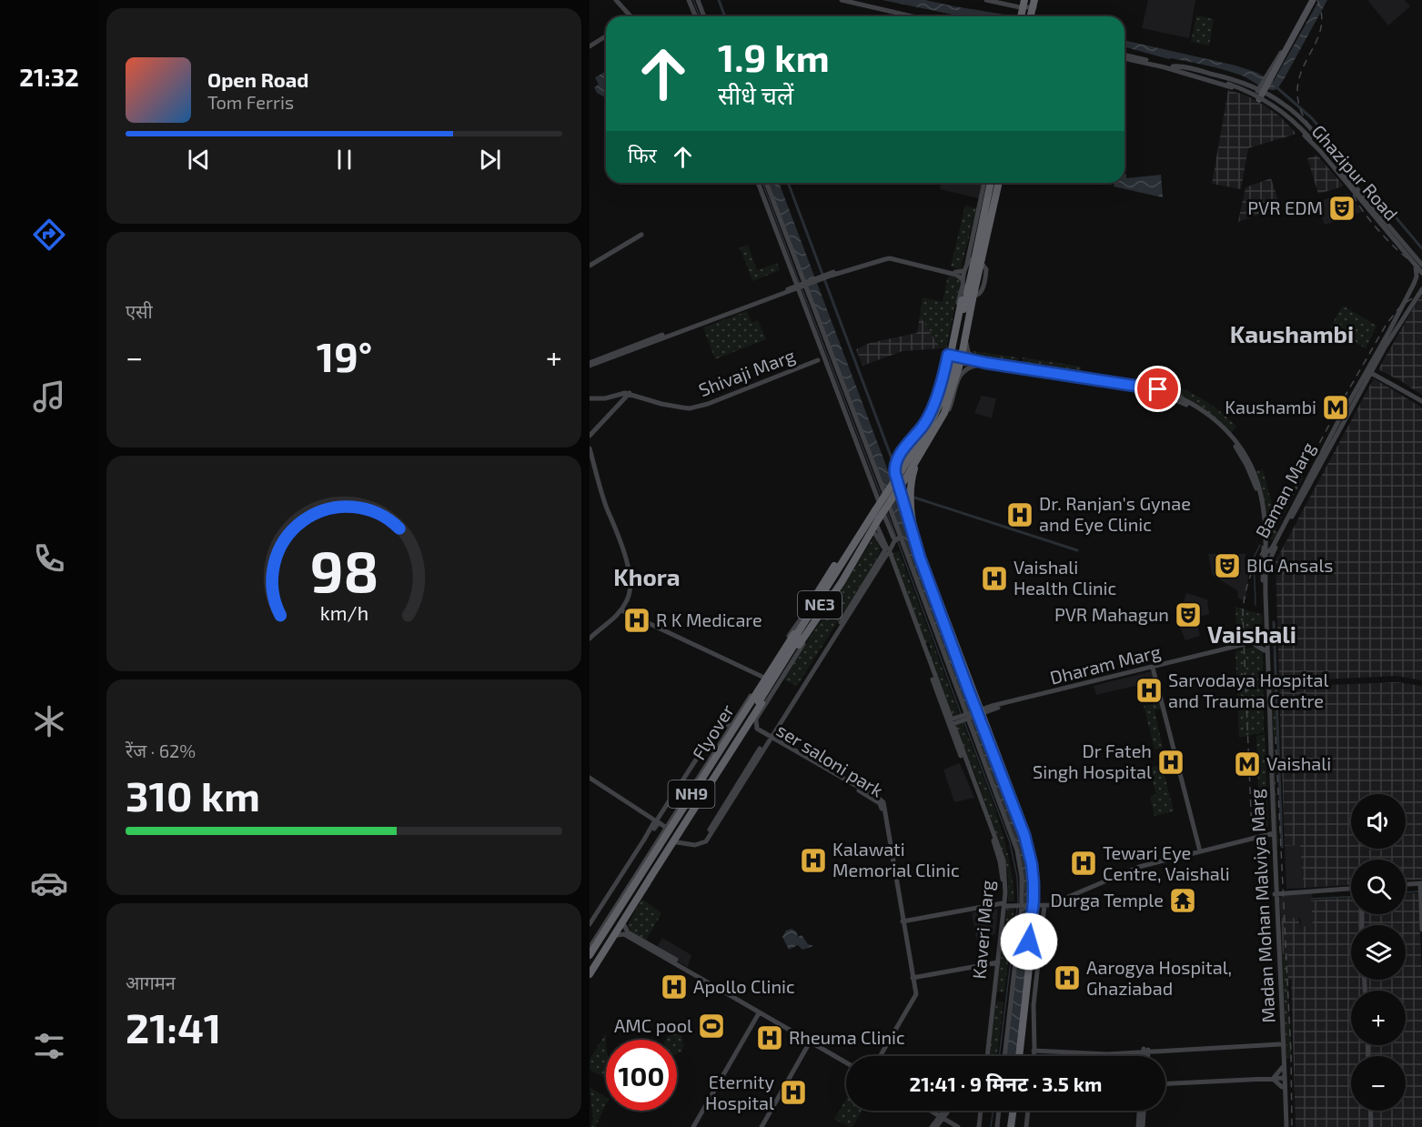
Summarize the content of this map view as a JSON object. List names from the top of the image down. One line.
{"streets":{"highway":["NE3","Flyover","NH9"],"street":["Ghazipur Road","Shivaji Marg","Baman Marg","Dharam Marg","ser saloni park","Madan Mohan Malviya Marg","Kaveri Marg"]},"crossings":[["Ghazipur Road","Baman Marg"],["Baman Marg","Madan Mohan Malviya Marg"],["NE3","Flyover"],["NE3","Madan Mohan Malviya Marg"],["Dharam Marg","Madan Mohan Malviya Marg"]],"districts":["Kaushambi","Khora","Vaishali"],"places":{"theatre":["PVR EDM","BIG Ansals","PVR Mahagun"],"metro station":["Kaushambi","Vaishali"],"hospital":["Dr. Ranjan's Gynae and Eye Clinic","Vaishali Health Clinic","R K Medicare","Sarvodaya Hospital and Trauma Centre","Dr Fateh Singh Hospital","Kalawati Memorial Clinic","Tewari Eye Centre, Vaishali","Aarogya Hospital, Ghaziabad","Apollo Clinic","Rheuma Clinic","Eternity Hospital"],"temple":["Durga Temple"],"sports":["AMC pool"]},"page":{"tabs":"21:32","turn":["1.9 km","सीधे चलें"],"song":["Open Road","Tom Ferris"],"then":"फिर","tile":["एसी",["रेंज · 62%","310 km"],["आगमन","21:41"]],"heat":["−","19°","+"],"map_buttons":["+","−"],"limit":"100","trip":"21:41 · 9 मिनट · 3.5 km","gauge":["98","km/h"]}}
